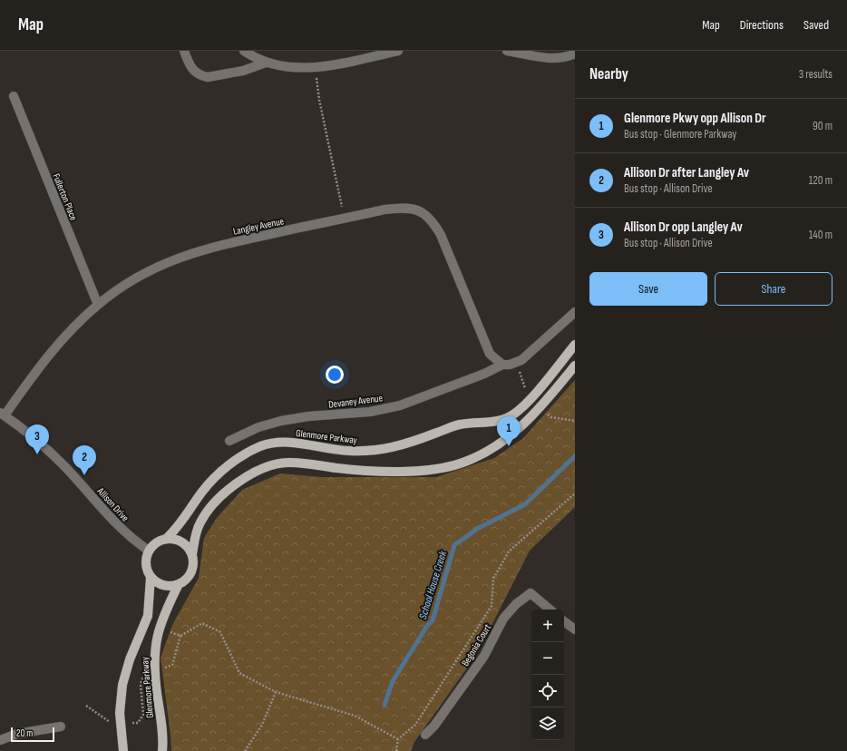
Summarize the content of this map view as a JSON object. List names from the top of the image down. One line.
{"streets":{"main road":["Glenmore Parkway"],"street":["Fullerton Place","Langley Avenue","Devaney Avenue","Allison Drive","Begonia Court"]},"crossings":[["Fullerton Place","Langley Avenue"],["Langley Avenue","Devaney Avenue"],["Langley Avenue","Allison Drive"],["Glenmore Parkway","Allison Drive"]],"water":["School House Creek"],"scale_bar":"20 m","page":{"header":"Map","nav":["Map","Directions","Saved"],"heading":["Nearby","3 results"],"list":[{"mark":"1","name":"Glenmore Pkwy opp Allison Dr","note":"Bus stop · Glenmore Parkway","value":"90 m"},{"mark":"2","name":"Allison Dr after Langley Av","note":"Bus stop · Allison Drive","value":"120 m"},{"mark":"3","name":"Allison Dr opp Langley Av","note":"Bus stop · Allison Drive","value":"140 m"}],"buttons":["Save","Share"],"pins":["1","3","2"],"map_buttons":["+","−"],"scale":"20 m"}}
